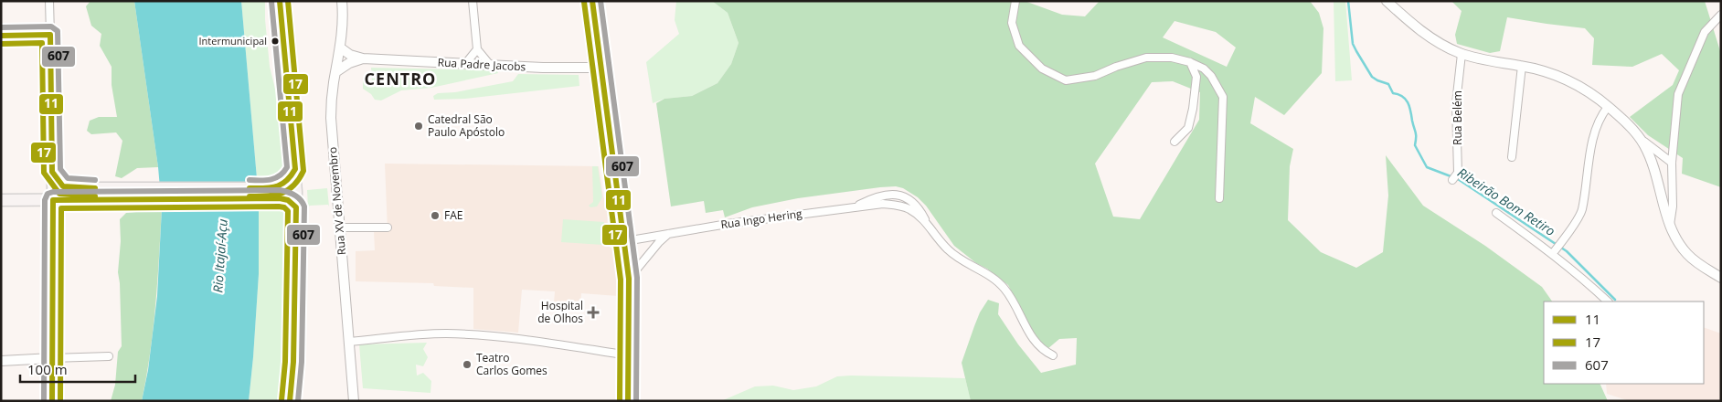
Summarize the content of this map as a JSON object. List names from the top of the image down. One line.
{"streets":{"street":["Rua Padre Jacobs","Rua Belém","Rua XV de Novembro","Rua Ingo Hering"]},"crossings":[["Rua Padre Jacobs","Rua XV de Novembro"]],"districts":["CENTRO"],"water":["Ribeirão Bom Retiro","Rio Itajaí-Açu"],"places":{"other":["Intermunicipal","Catedral São Paulo Apóstolo","FAE","Teatro Carlos Gomes"],"health":["Hospital de Olhos"]},"lines":["transit line 11","transit line 17","transit line 607"],"legend":["11","17","607"],"scale_bar":"100 m"}
